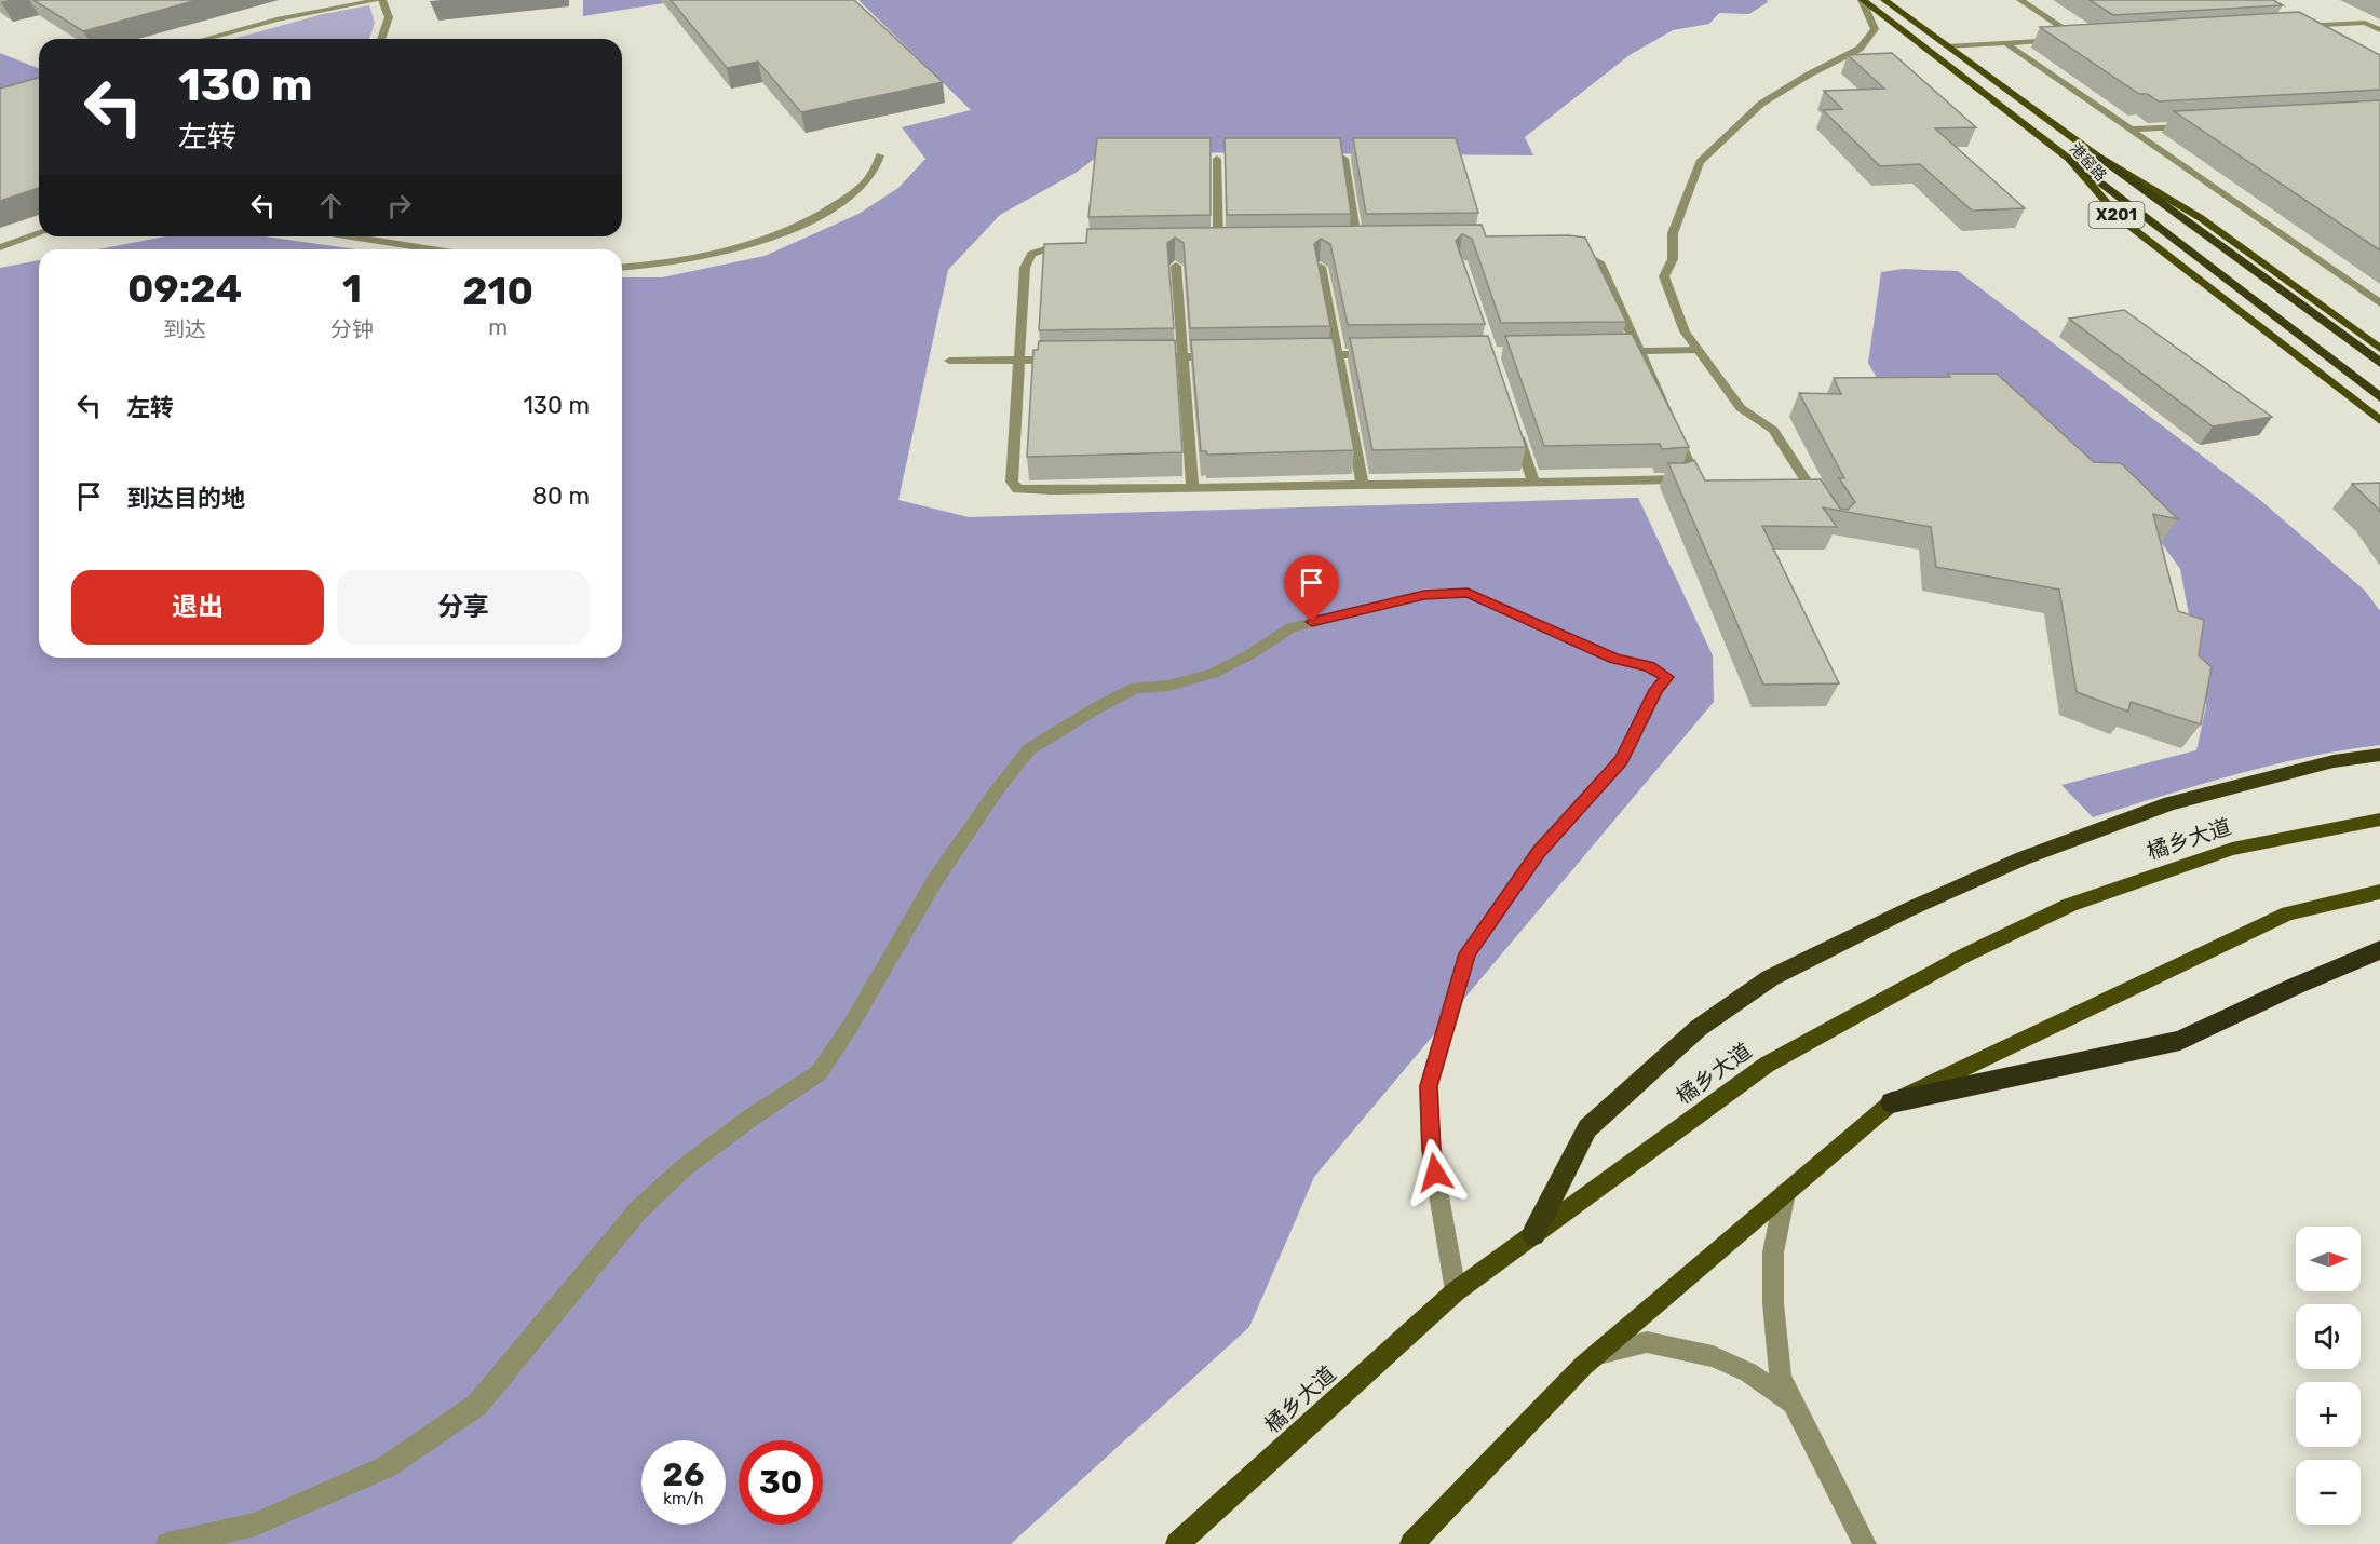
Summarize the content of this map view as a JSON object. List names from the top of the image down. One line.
{"streets":{"main road":["港窑路","X201","橘乡大道"]},"north":"right","page":{"turn":["130 m","左转"],"eta":["09:24","到达","1","分钟","210","m"],"list":[{"name":"左转","value":"130 m"},{"name":"到达目的地","value":"80 m"}],"buttons":["退出","分享"],"map_buttons":["+","−"],"speed":"26 km/h","limit":"30"}}
